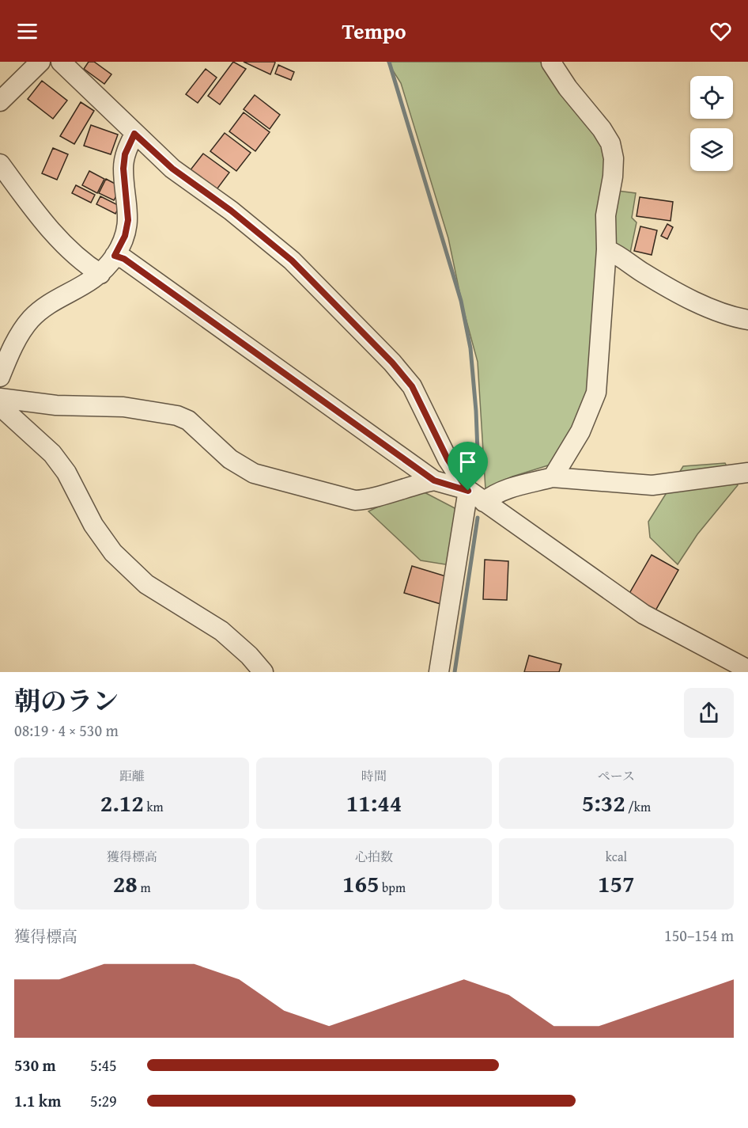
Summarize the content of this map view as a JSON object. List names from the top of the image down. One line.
{"page":{"header":"Tempo","heading":["朝のラン","08:19 · 4 × 530 m"],"stats":[["距離","2.12 km"],["時間","11:44"],["ペース","5:32 /km"],["獲得標高","28 m"],["心拍数","165 bpm"],["kcal","157"]],"chart":["獲得標高","150–154 m"],"list":[{"name":"530 m","note":"5:45"},{"name":"1.1 km","note":"5:29"}]}}
